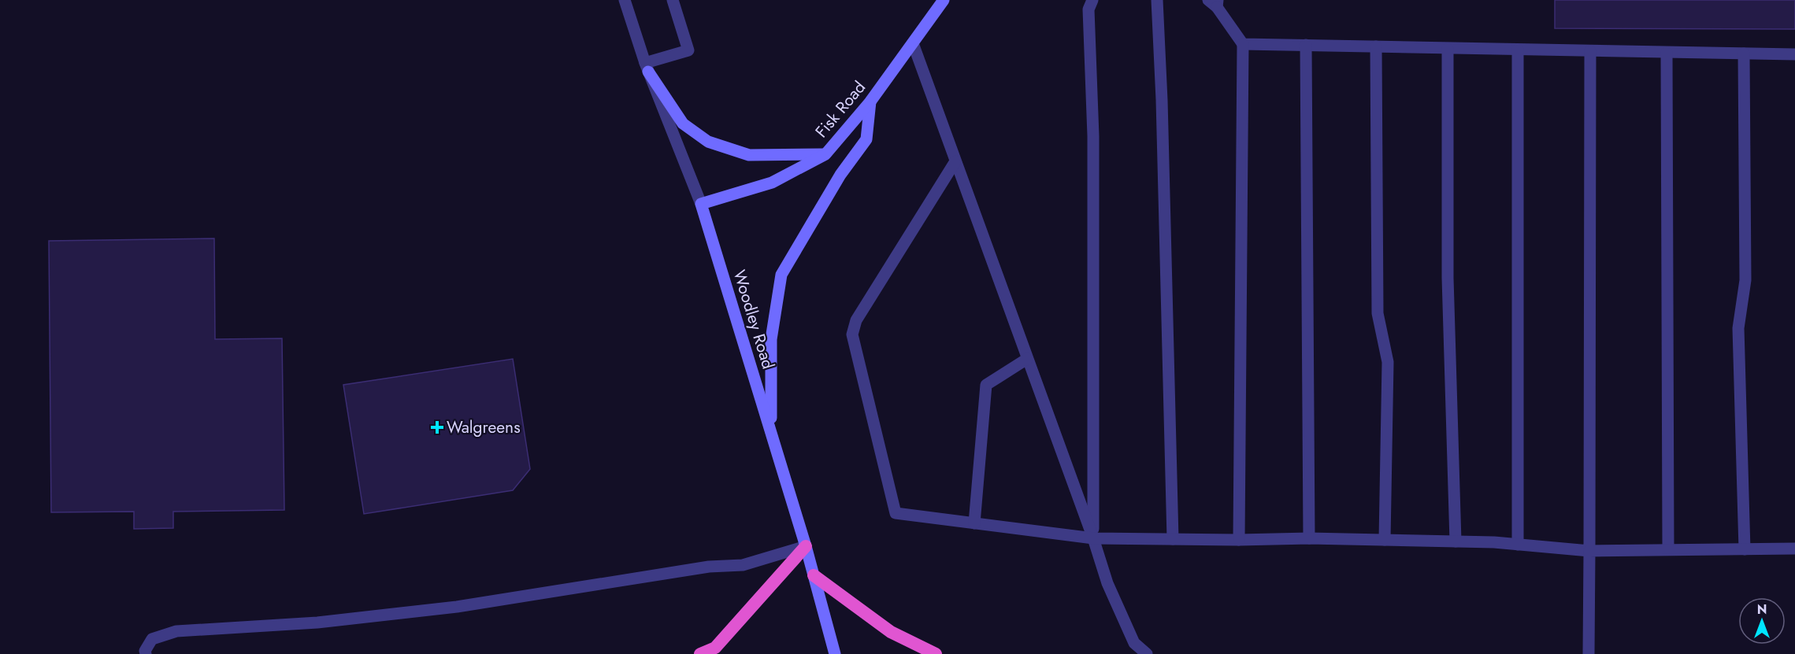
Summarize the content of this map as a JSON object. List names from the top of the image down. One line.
{"streets":{"main road":["Fisk Road","Woodley Road"]},"crossings":[["Fisk Road","Woodley Road"]],"places":{"health":["Walgreens"]},"north":"top"}
